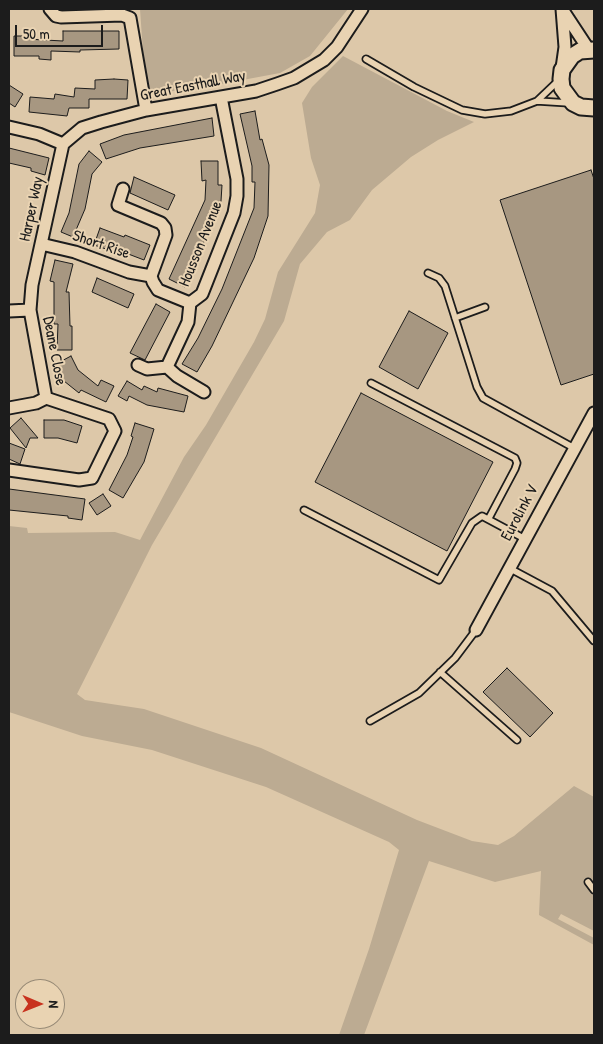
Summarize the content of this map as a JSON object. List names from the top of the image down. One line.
{"streets":{"street":["Great Easthall Way","Harper Way","Housson Avenue","Short Rise","Deane Close","Eurolink V"]},"crossings":[["Great Easthall Way","Harper Way"],["Great Easthall Way","Housson Avenue"],["Harper Way","Short Rise"],["Harper Way","Deane Close"]],"scale_bar":"50 m","north":"right"}
